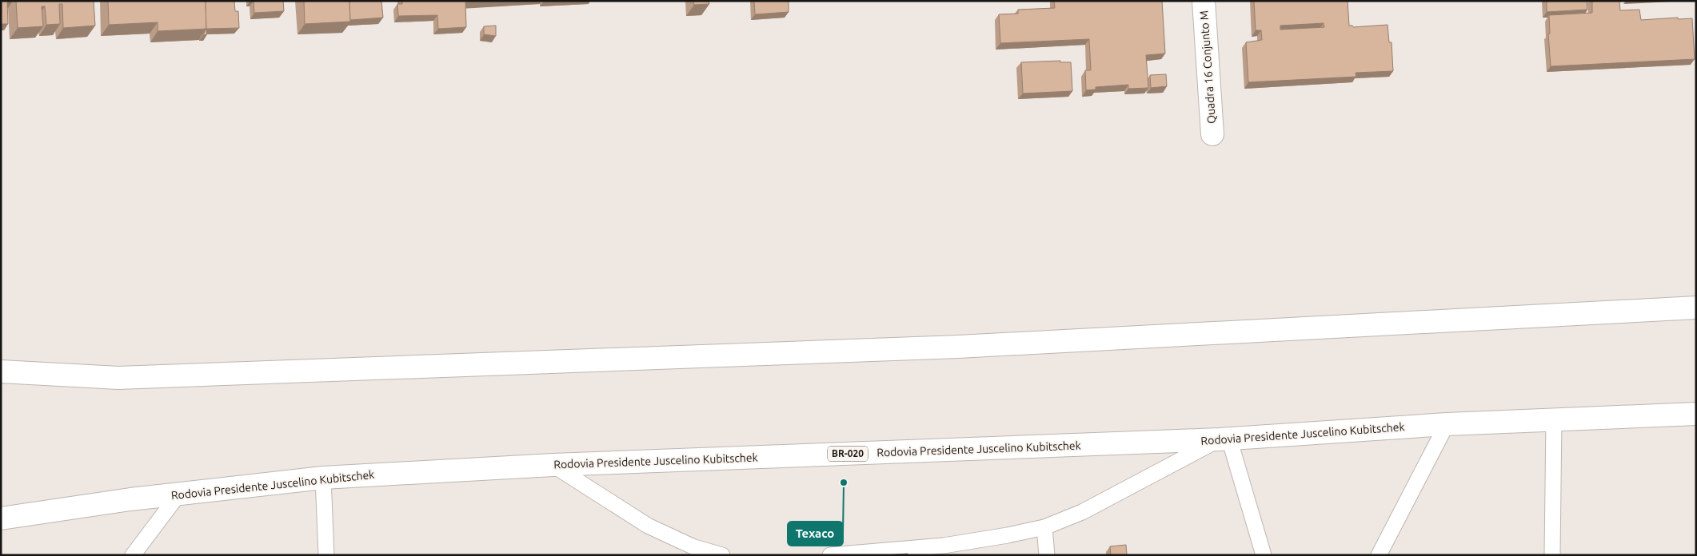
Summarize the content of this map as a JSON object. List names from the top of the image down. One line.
{"streets":{"main road":["Quadra 16 Conjunto M","Rodovia Presidente Juscelino Kubitschek","BR-020"]},"places":["Texaco"]}
